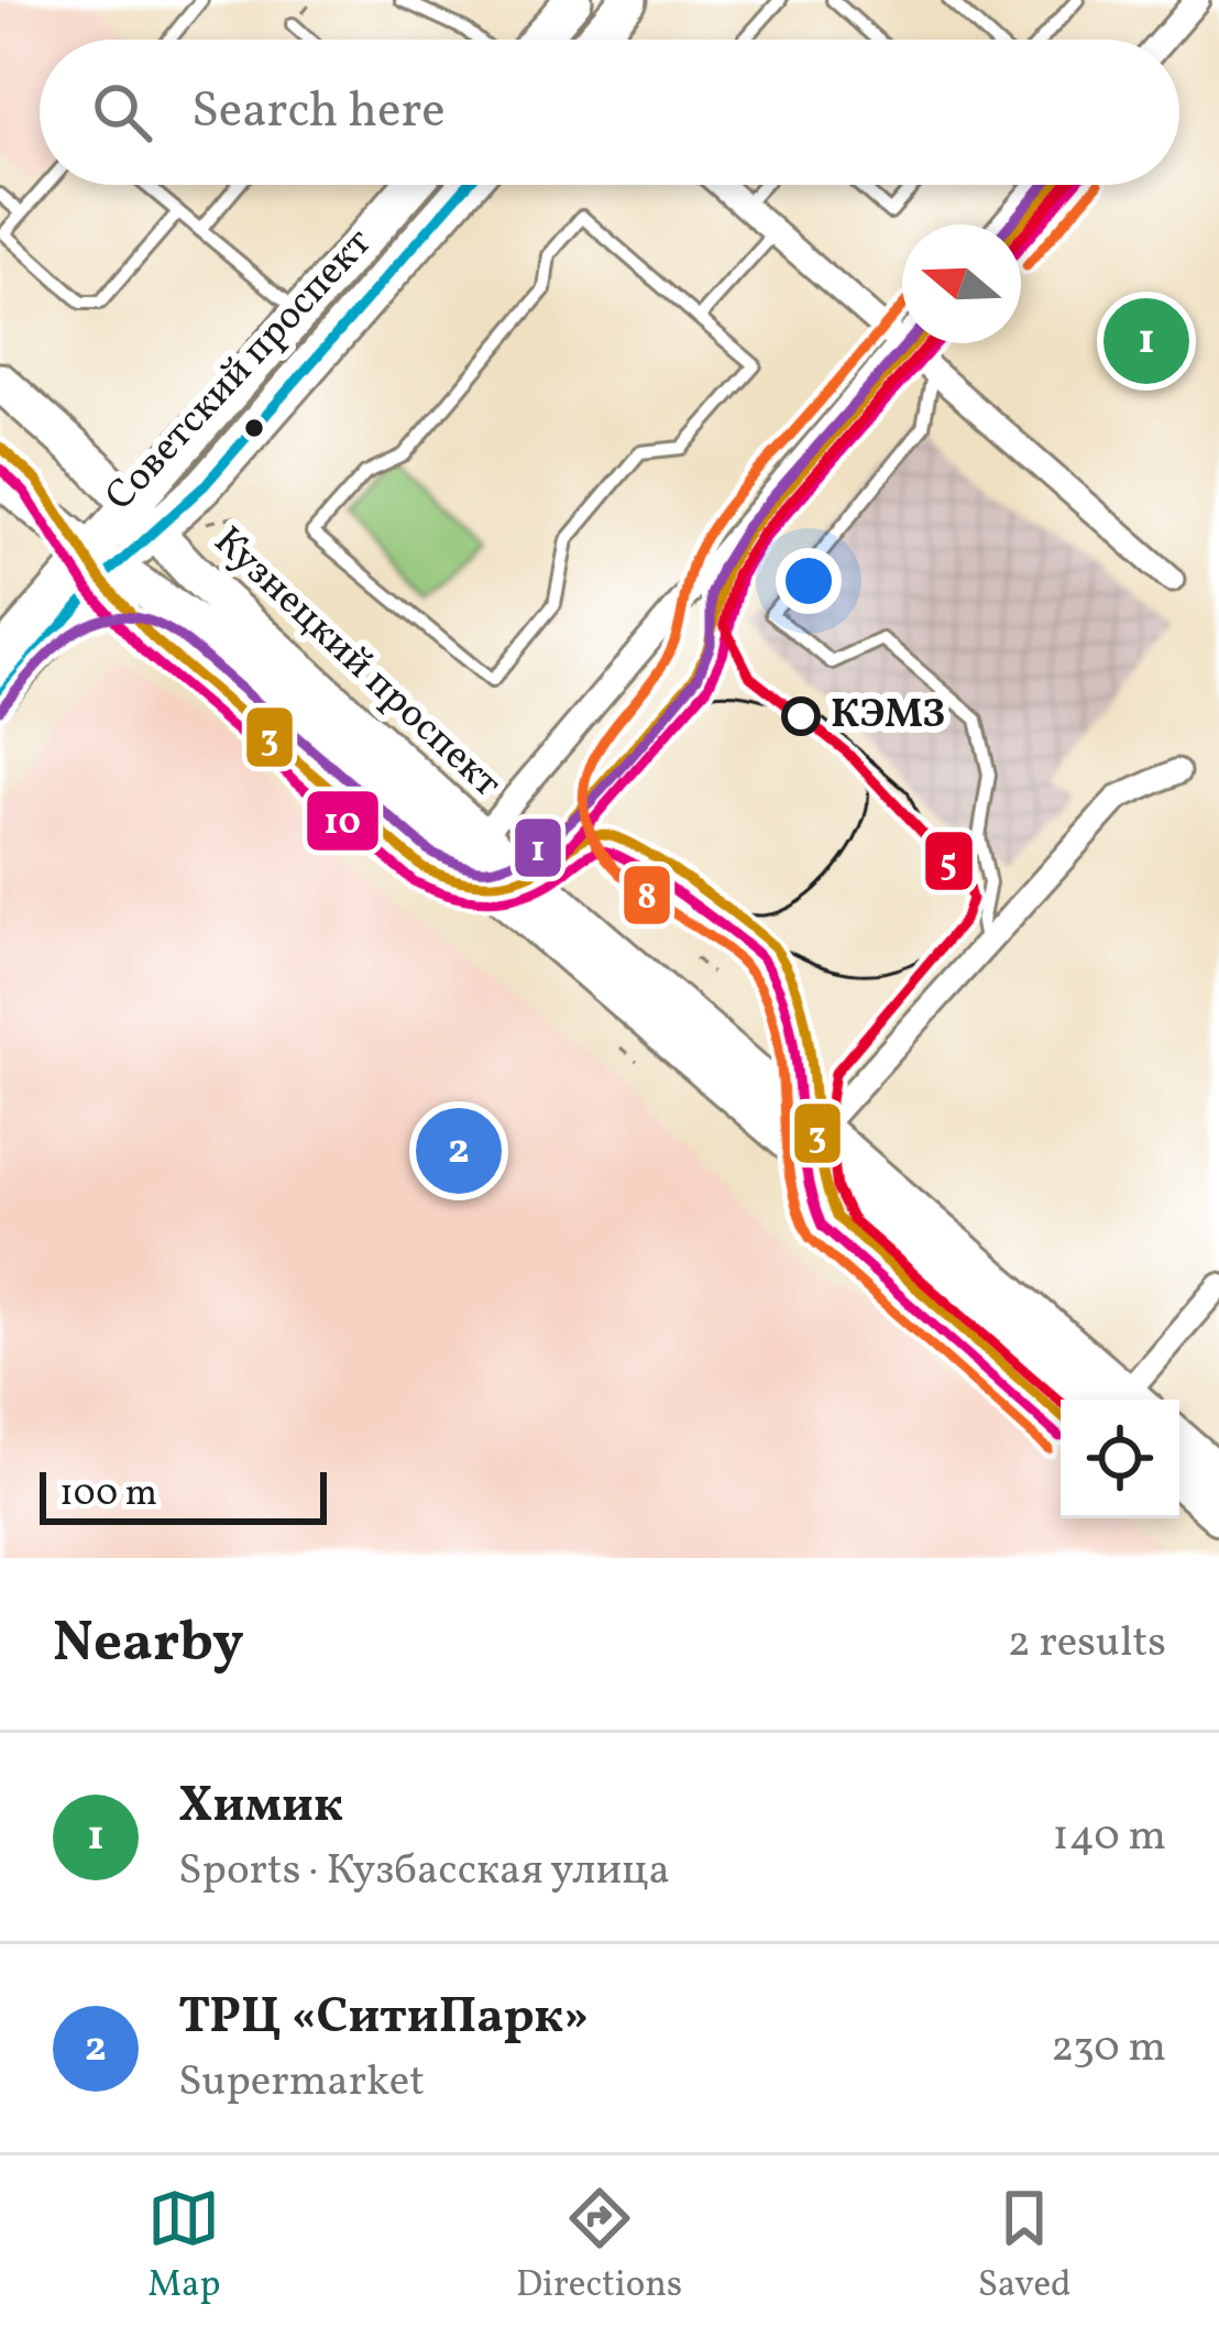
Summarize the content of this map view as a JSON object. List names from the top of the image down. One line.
{"streets":{"main road":["Советский проспект","Кузнецкий проспект"]},"crossings":[["Советский проспект","Кузнецкий проспект"]],"places":["КЭМЗ"],"lines":["transit line 3","transit line 10","transit line 1","transit line 5","transit line 8"],"scale_bar":"100 m","north":"left","page":{"search":"Search here","pins":["1","2"],"scale":"100 m","heading":["Nearby","2 results"],"list":[{"mark":"1","name":"Химик","note":"Sports · Кузбасская улица","value":"140 m"},{"mark":"2","name":"ТРЦ «СитиПарк»","note":"Supermarket","value":"230 m"}],"nav":["Map","Directions","Saved"]}}
